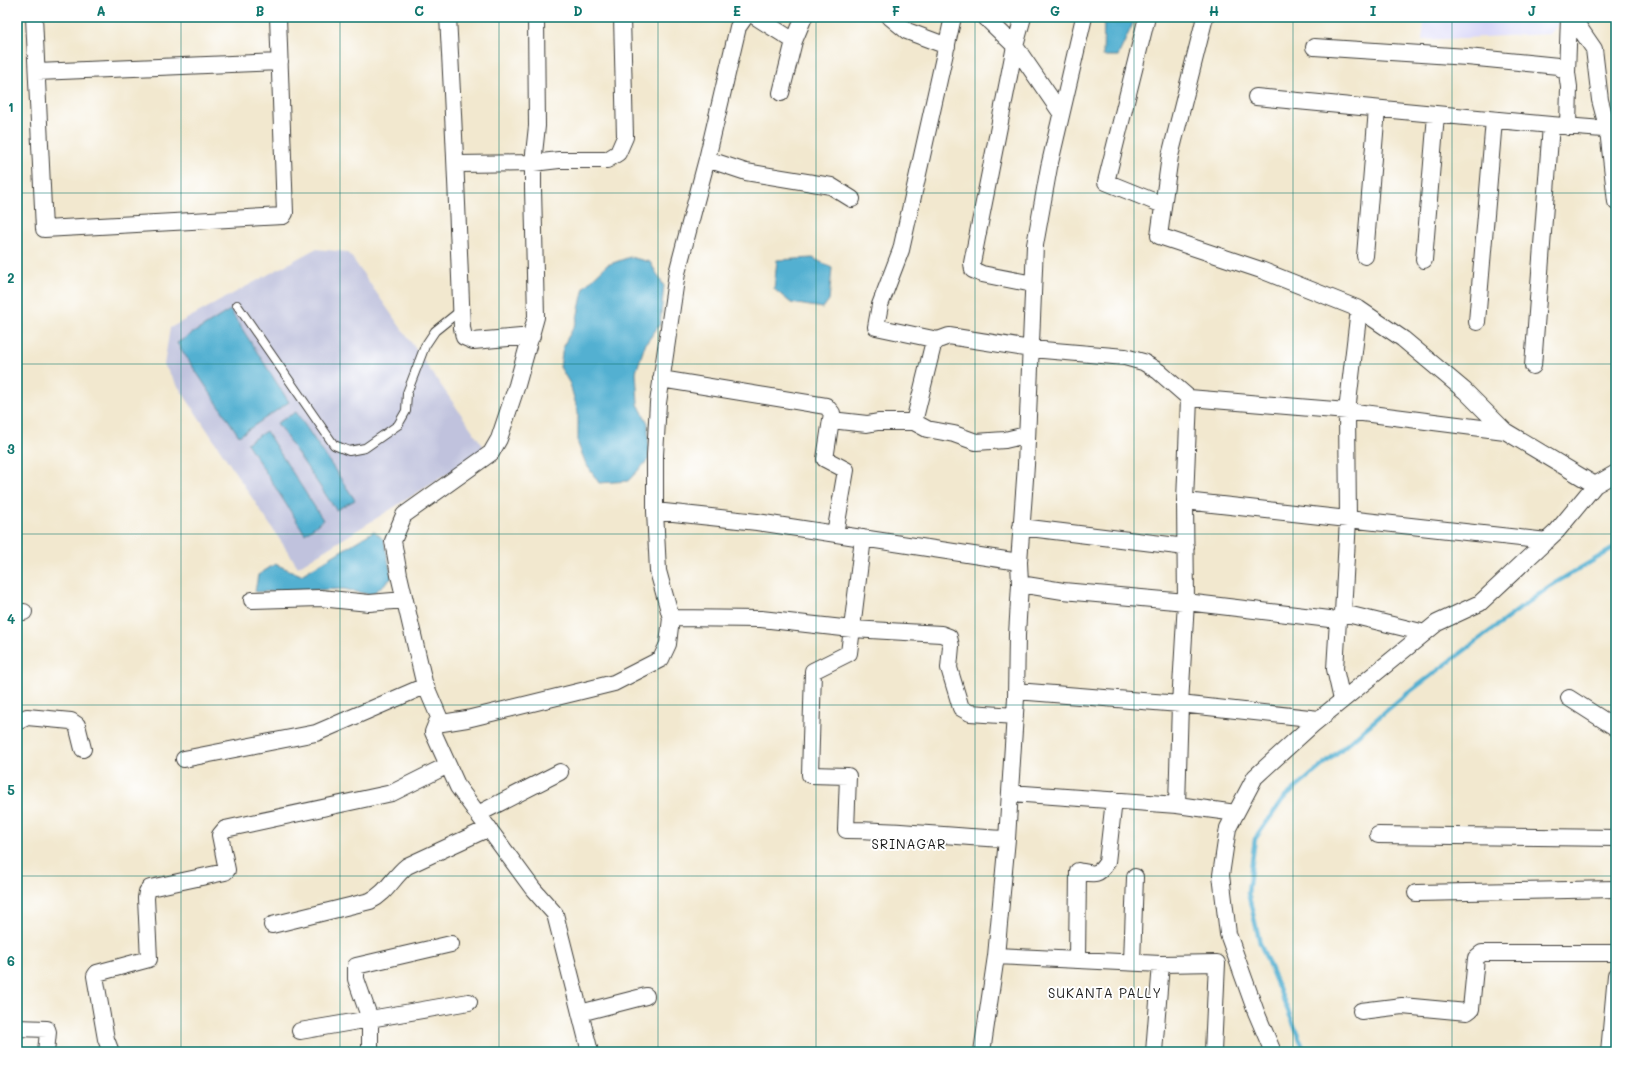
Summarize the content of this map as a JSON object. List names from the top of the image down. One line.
{"districts":["SRINAGAR","SUKANTA PALLY"],"grid":{"columns":["A","B","C","D","E","F","G","H","I","J"],"rows":["1","2","3","4","5","6"]}}
